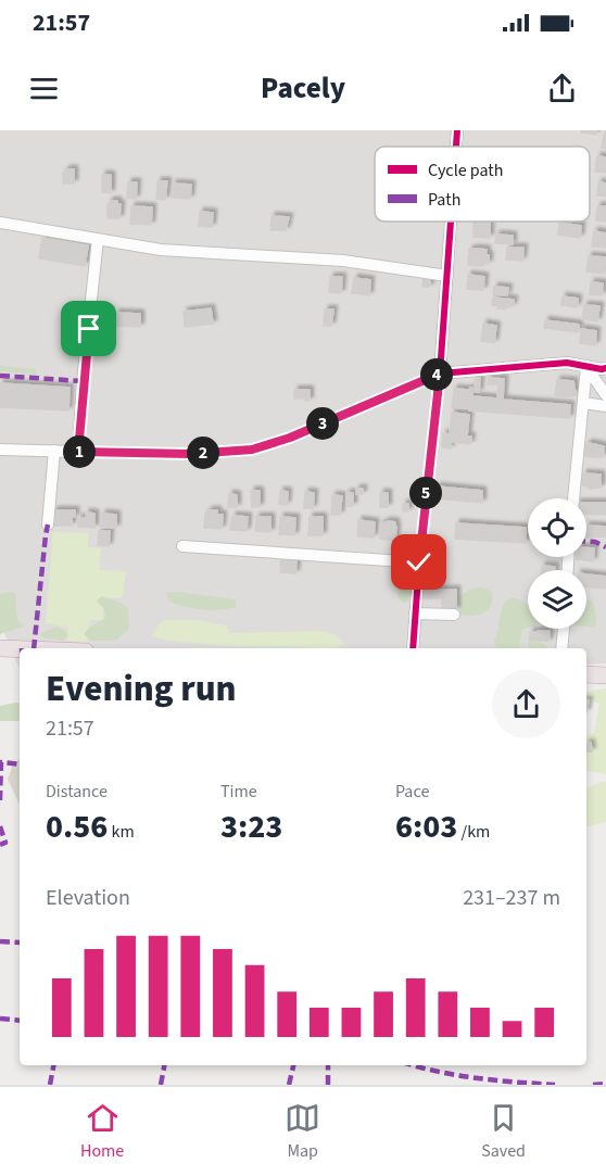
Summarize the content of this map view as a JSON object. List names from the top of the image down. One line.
{"legend":["Cycle path","Path"],"page":{"status":"21:57","header":"Pacely","pins":["4","3","1","2","5"],"heading":["Evening run","21:57"],"stats":[["Distance","0.56 km"],["Time","3:23"],["Pace","6:03 /km"]],"chart":["Elevation","231–237 m"],"tabs":["Home","Map","Saved"]}}
